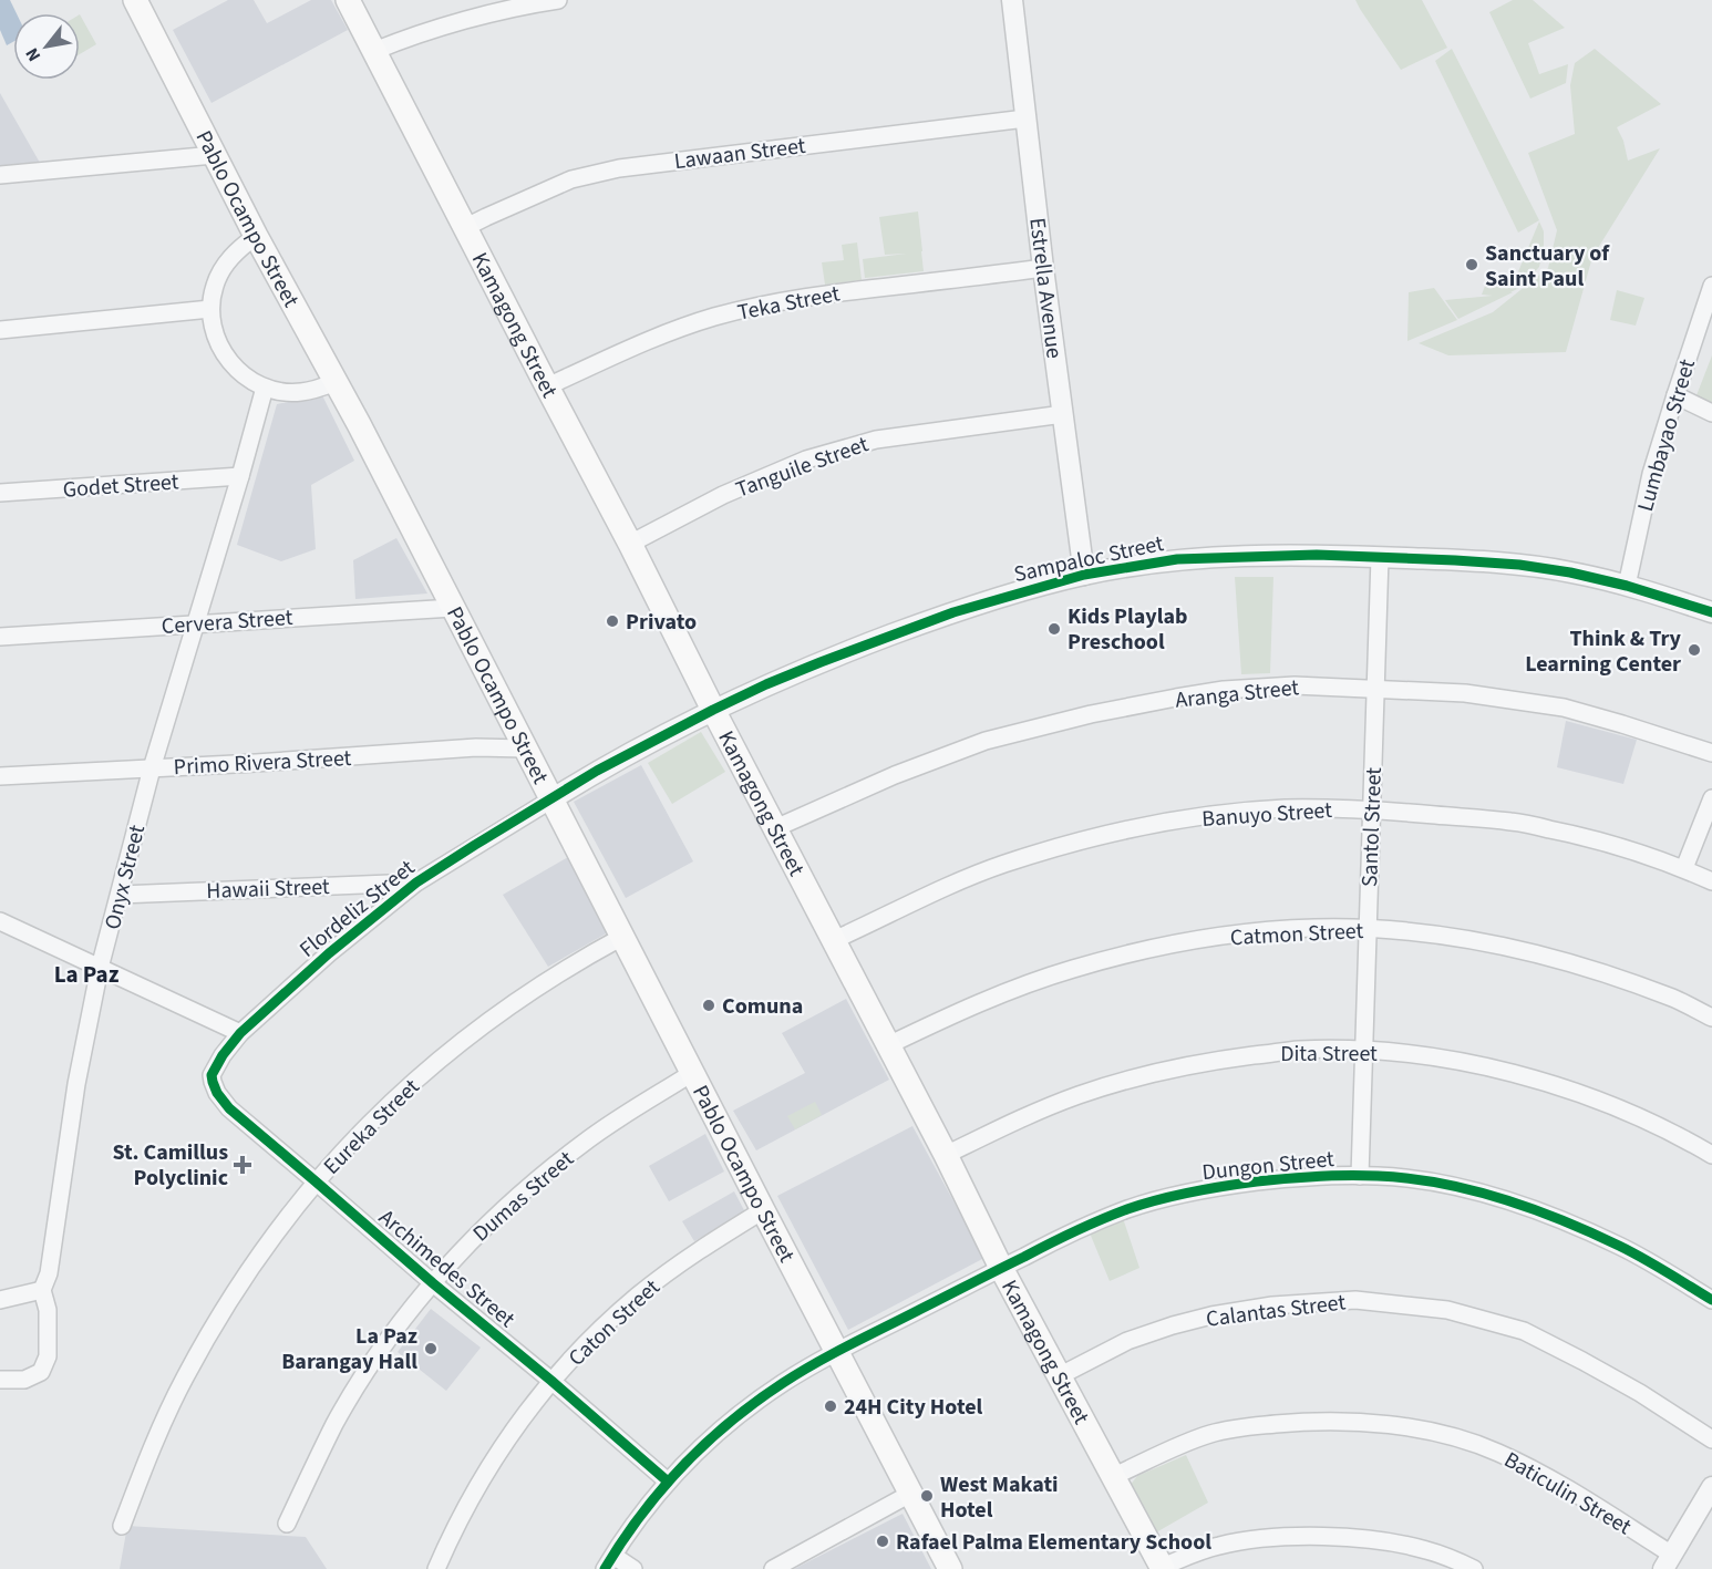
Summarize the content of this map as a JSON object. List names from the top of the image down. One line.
{"streets":{"main road":["Pablo Ocampo Street","Kamagong Street"],"street":["Lawaan Street","Estrella Avenue","Teka Street","Lumbayao Street","Tanguile Street","Godet Street","Sampaloc Street","Cervera Street","Aranga Street","Primo Rivera Street","Banuyo Street","Santol Street","Onyx Street","Hawaii Street","Flordeliz Street","Catmon Street","Dita Street","Eureka Street","Dungon Street","Dumas Street","Archimedes Street","Calantas Street","Caton Street","Baticulin Street"]},"crossings":[["Lawaan Street","Estrella Avenue"],["Lawaan Street","Kamagong Street"],["Pablo Ocampo Street","Sampaloc Street"],["Pablo Ocampo Street","Cervera Street"],["Pablo Ocampo Street","Primo Rivera Street"],["Pablo Ocampo Street","Flordeliz Street"],["Pablo Ocampo Street","Eureka Street"],["Pablo Ocampo Street","Dungon Street"],["Pablo Ocampo Street","Dumas Street"],["Pablo Ocampo Street","Caton Street"],["Estrella Avenue","Teka Street"],["Estrella Avenue","Tanguile Street"],["Estrella Avenue","Sampaloc Street"],["Teka Street","Kamagong Street"],["Kamagong Street","Tanguile Street"],["Kamagong Street","Sampaloc Street"],["Kamagong Street","Aranga Street"],["Kamagong Street","Banuyo Street"],["Kamagong Street","Catmon Street"],["Kamagong Street","Dita Street"],["Kamagong Street","Dungon Street"],["Kamagong Street","Calantas Street"],["Kamagong Street","Baticulin Street"],["Lumbayao Street","Sampaloc Street"],["Godet Street","Onyx Street"],["Sampaloc Street","Santol Street"],["Sampaloc Street","Flordeliz Street"],["Cervera Street","Onyx Street"],["Aranga Street","Santol Street"],["Primo Rivera Street","Onyx Street"],["Banuyo Street","Santol Street"],["Santol Street","Catmon Street"],["Santol Street","Dita Street"],["Santol Street","Dungon Street"],["Onyx Street","Hawaii Street"],["Hawaii Street","Flordeliz Street"],["Flordeliz Street","Archimedes Street"],["Eureka Street","Archimedes Street"],["Dungon Street","Archimedes Street"],["Dumas Street","Archimedes Street"],["Archimedes Street","Caton Street"]],"districts":["La Paz"],"places":{"other":["Sanctuary of Saint Paul","Privato","Kids Playlab Preschool","Think & Try Learning Center","Comuna","La Paz Barangay Hall","24H City Hotel","West Makati Hotel","Rafael Palma Elementary School"],"health":["St. Camillus Polyclinic"]},"north":"bottom left"}
